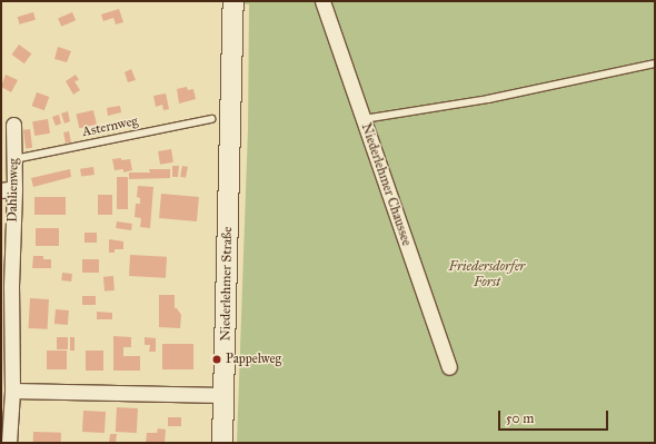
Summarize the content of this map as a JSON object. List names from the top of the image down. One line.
{"streets":{"main road":["Niederlehmer Straße"],"street":["Niederlehmer Chaussee","Dahlienweg"],"lane":["Asternweg"]},"crossings":[["Asternweg","Dahlienweg"]],"parks":["Friedersdorfer Forst"],"places":["Pappelweg"],"scale_bar":"50 m"}
